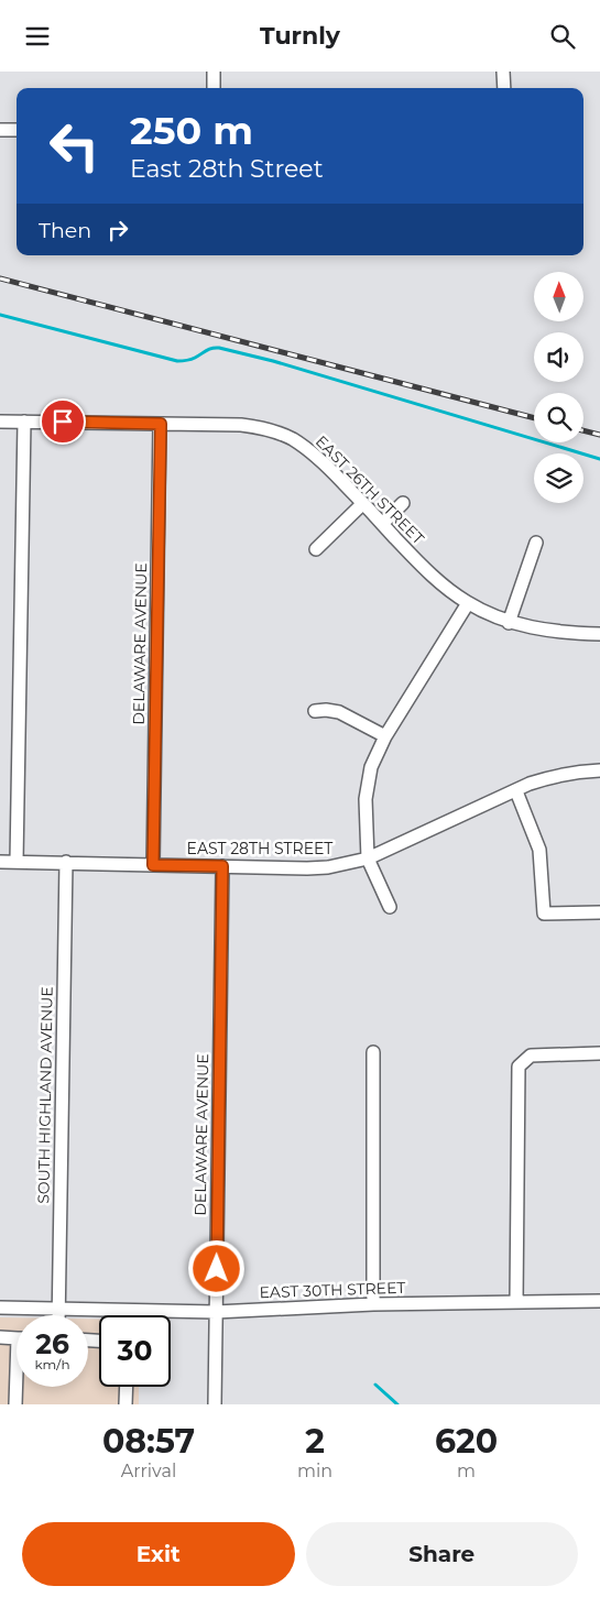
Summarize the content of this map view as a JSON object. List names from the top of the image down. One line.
{"streets":{"street":["EAST 26TH STREET","DELAWARE AVENUE","EAST 28TH STREET","SOUTH HIGHLAND AVENUE","EAST 30TH STREET"]},"crossings":[["EAST 26TH STREET","DELAWARE AVENUE"],["DELAWARE AVENUE","EAST 28TH STREET"],["DELAWARE AVENUE","EAST 30TH STREET"],["EAST 28TH STREET","SOUTH HIGHLAND AVENUE"],["SOUTH HIGHLAND AVENUE","EAST 30TH STREET"]],"north":"top","page":{"header":"Turnly","turn":["250 m","East 28th Street"],"then":"Then","speed":"26 km/h","limit":"30","eta":["08:57","Arrival","2","min","620","m"],"buttons":["Exit","Share"]}}
